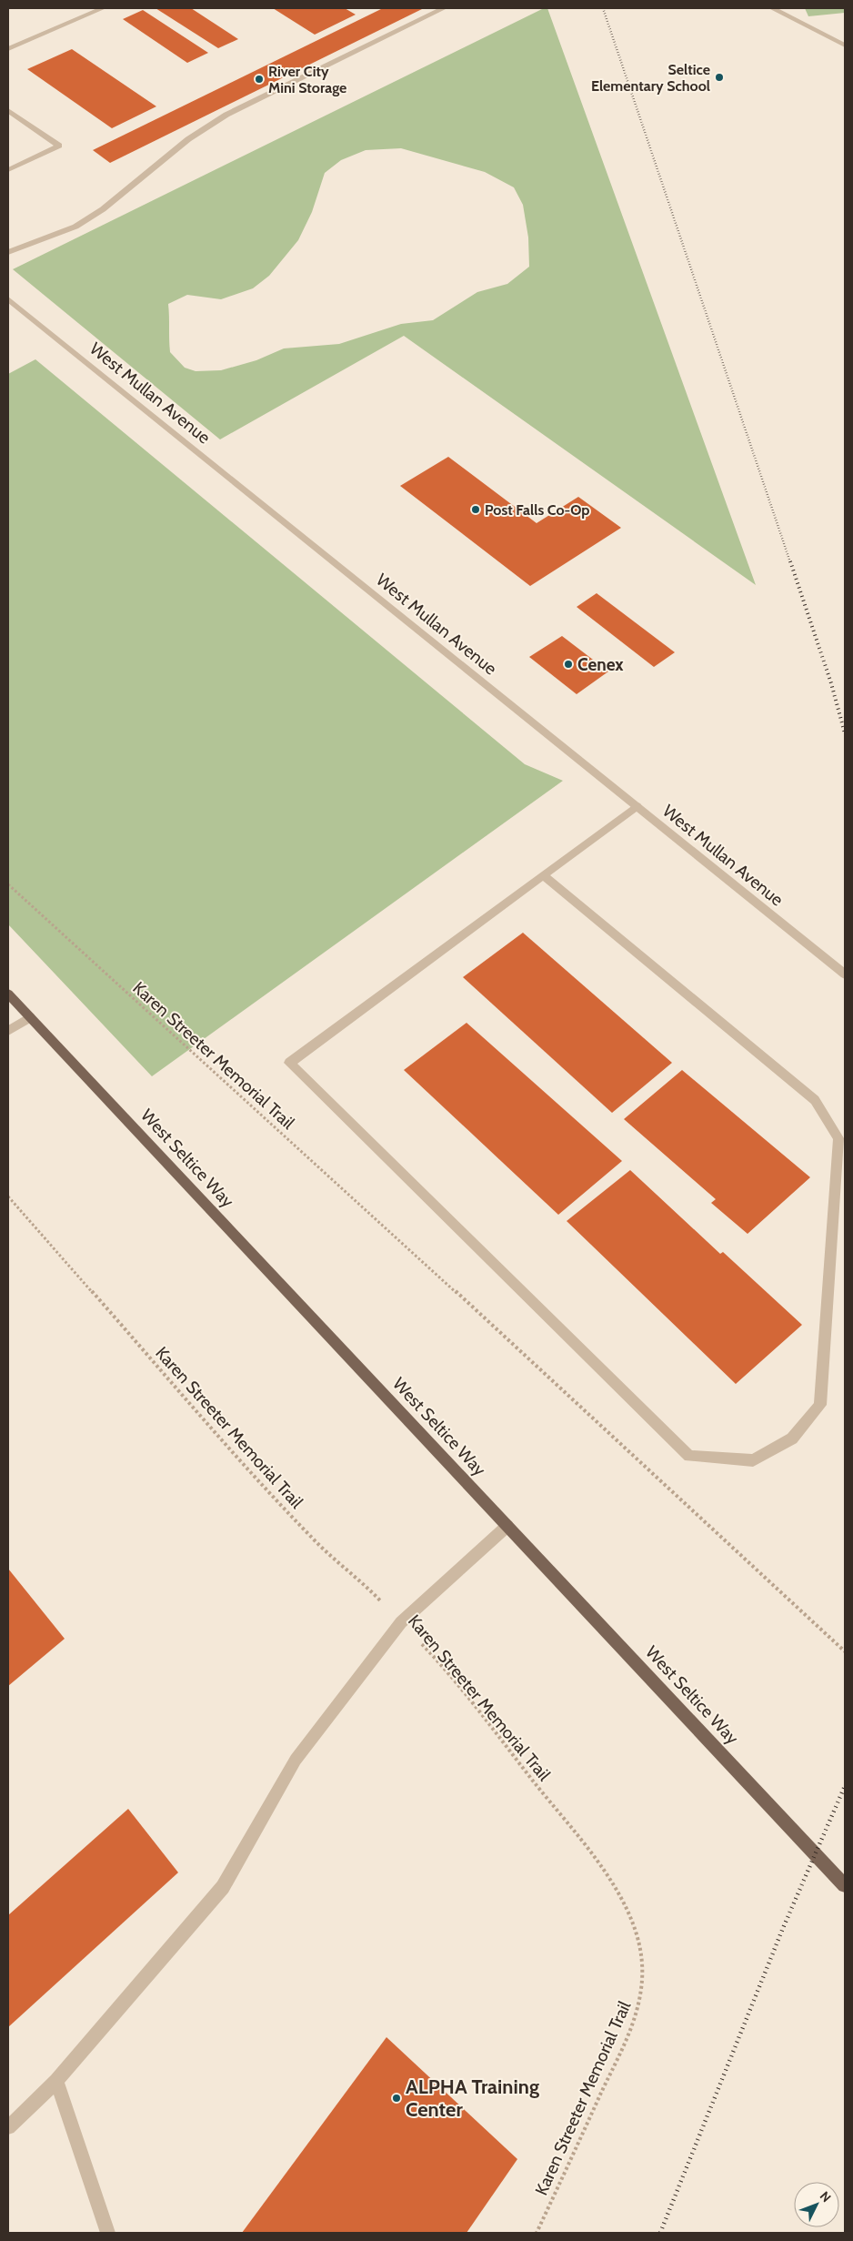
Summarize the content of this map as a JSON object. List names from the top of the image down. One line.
{"streets":{"main road":["West Seltice Way"],"street":["West Mullan Avenue"],"path":["Karen Streeter Memorial Trail"]},"places":["Seltice Elementary School","River City Mini Storage","Post Falls Co-Op","Cenex","ALPHA Training Center"],"north":"top right"}
